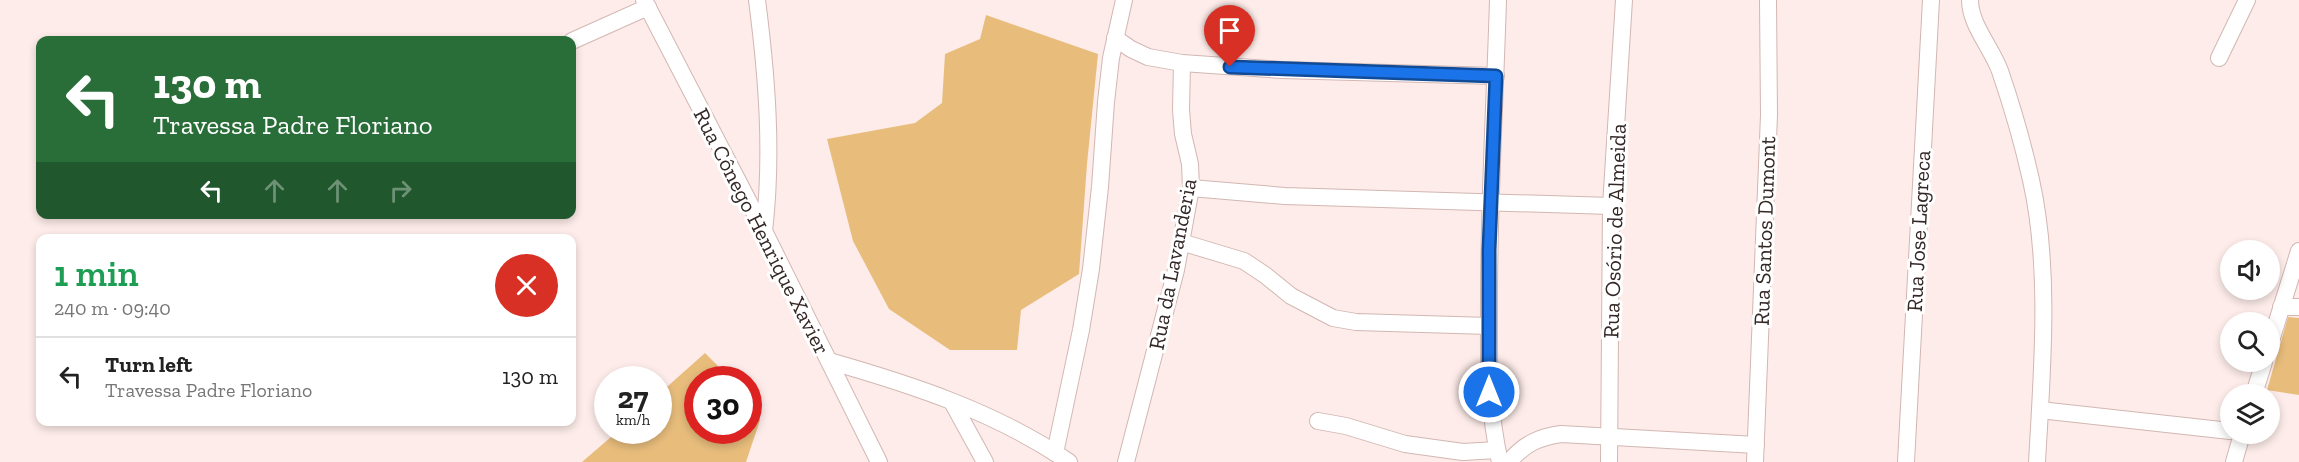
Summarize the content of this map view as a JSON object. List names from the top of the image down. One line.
{"streets":{"street":["Rua Cônego Henrique Xavier","Rua Osório de Almeida","Rua Santos Dumont","Rua Jose Lagreca","Rua da Lavanderia"]},"page":{"turn":["130 m","Travessa Padre Floriano"],"heading":["1 min","240 m · 09:40"],"list":[{"name":"Turn left","note":"Travessa Padre Floriano","value":"130 m"}],"speed":"27 km/h","limit":"30"}}
